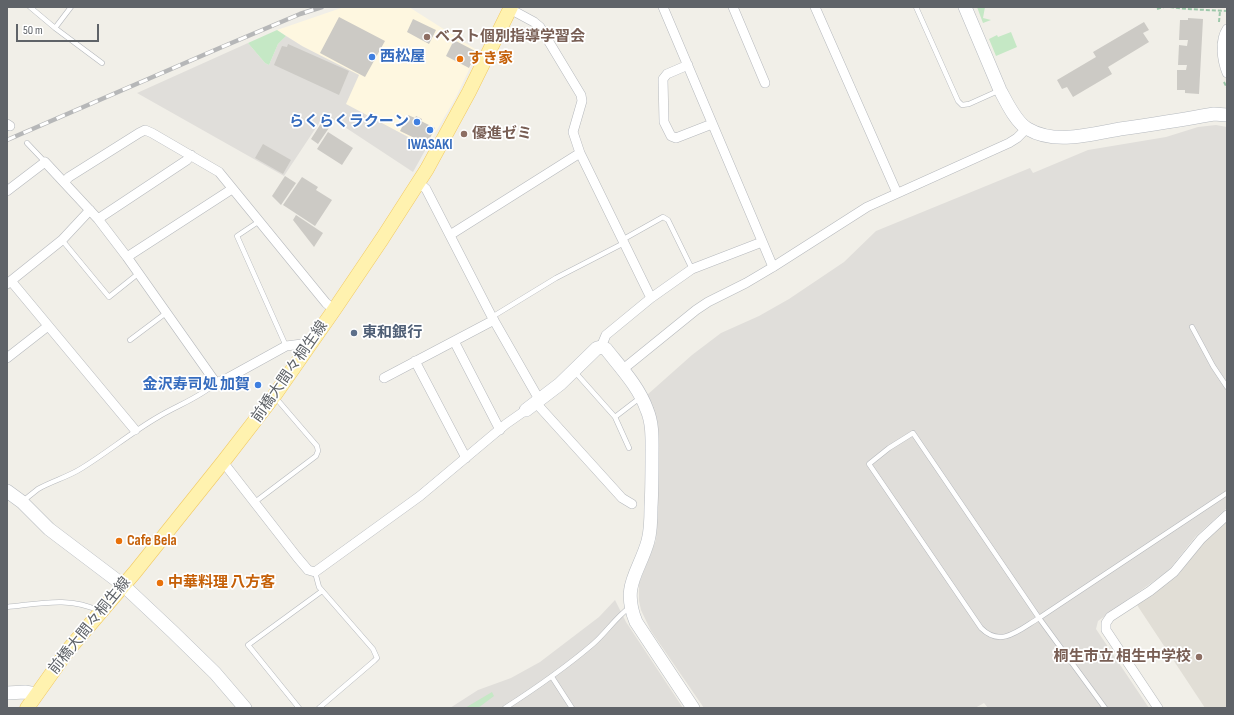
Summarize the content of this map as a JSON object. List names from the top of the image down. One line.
{"streets":{"main road":["前橋大間々桐生線"]},"places":["ベスト個別指導学習会","西松屋","すき家","らくらくラクーン","IWASAKI","優進ゼミ","東和銀行","金沢寿司処 加賀","Cafe Bela","中華料理 八方客","桐生市立 相生中学校"],"scale_bar":"50 m"}
